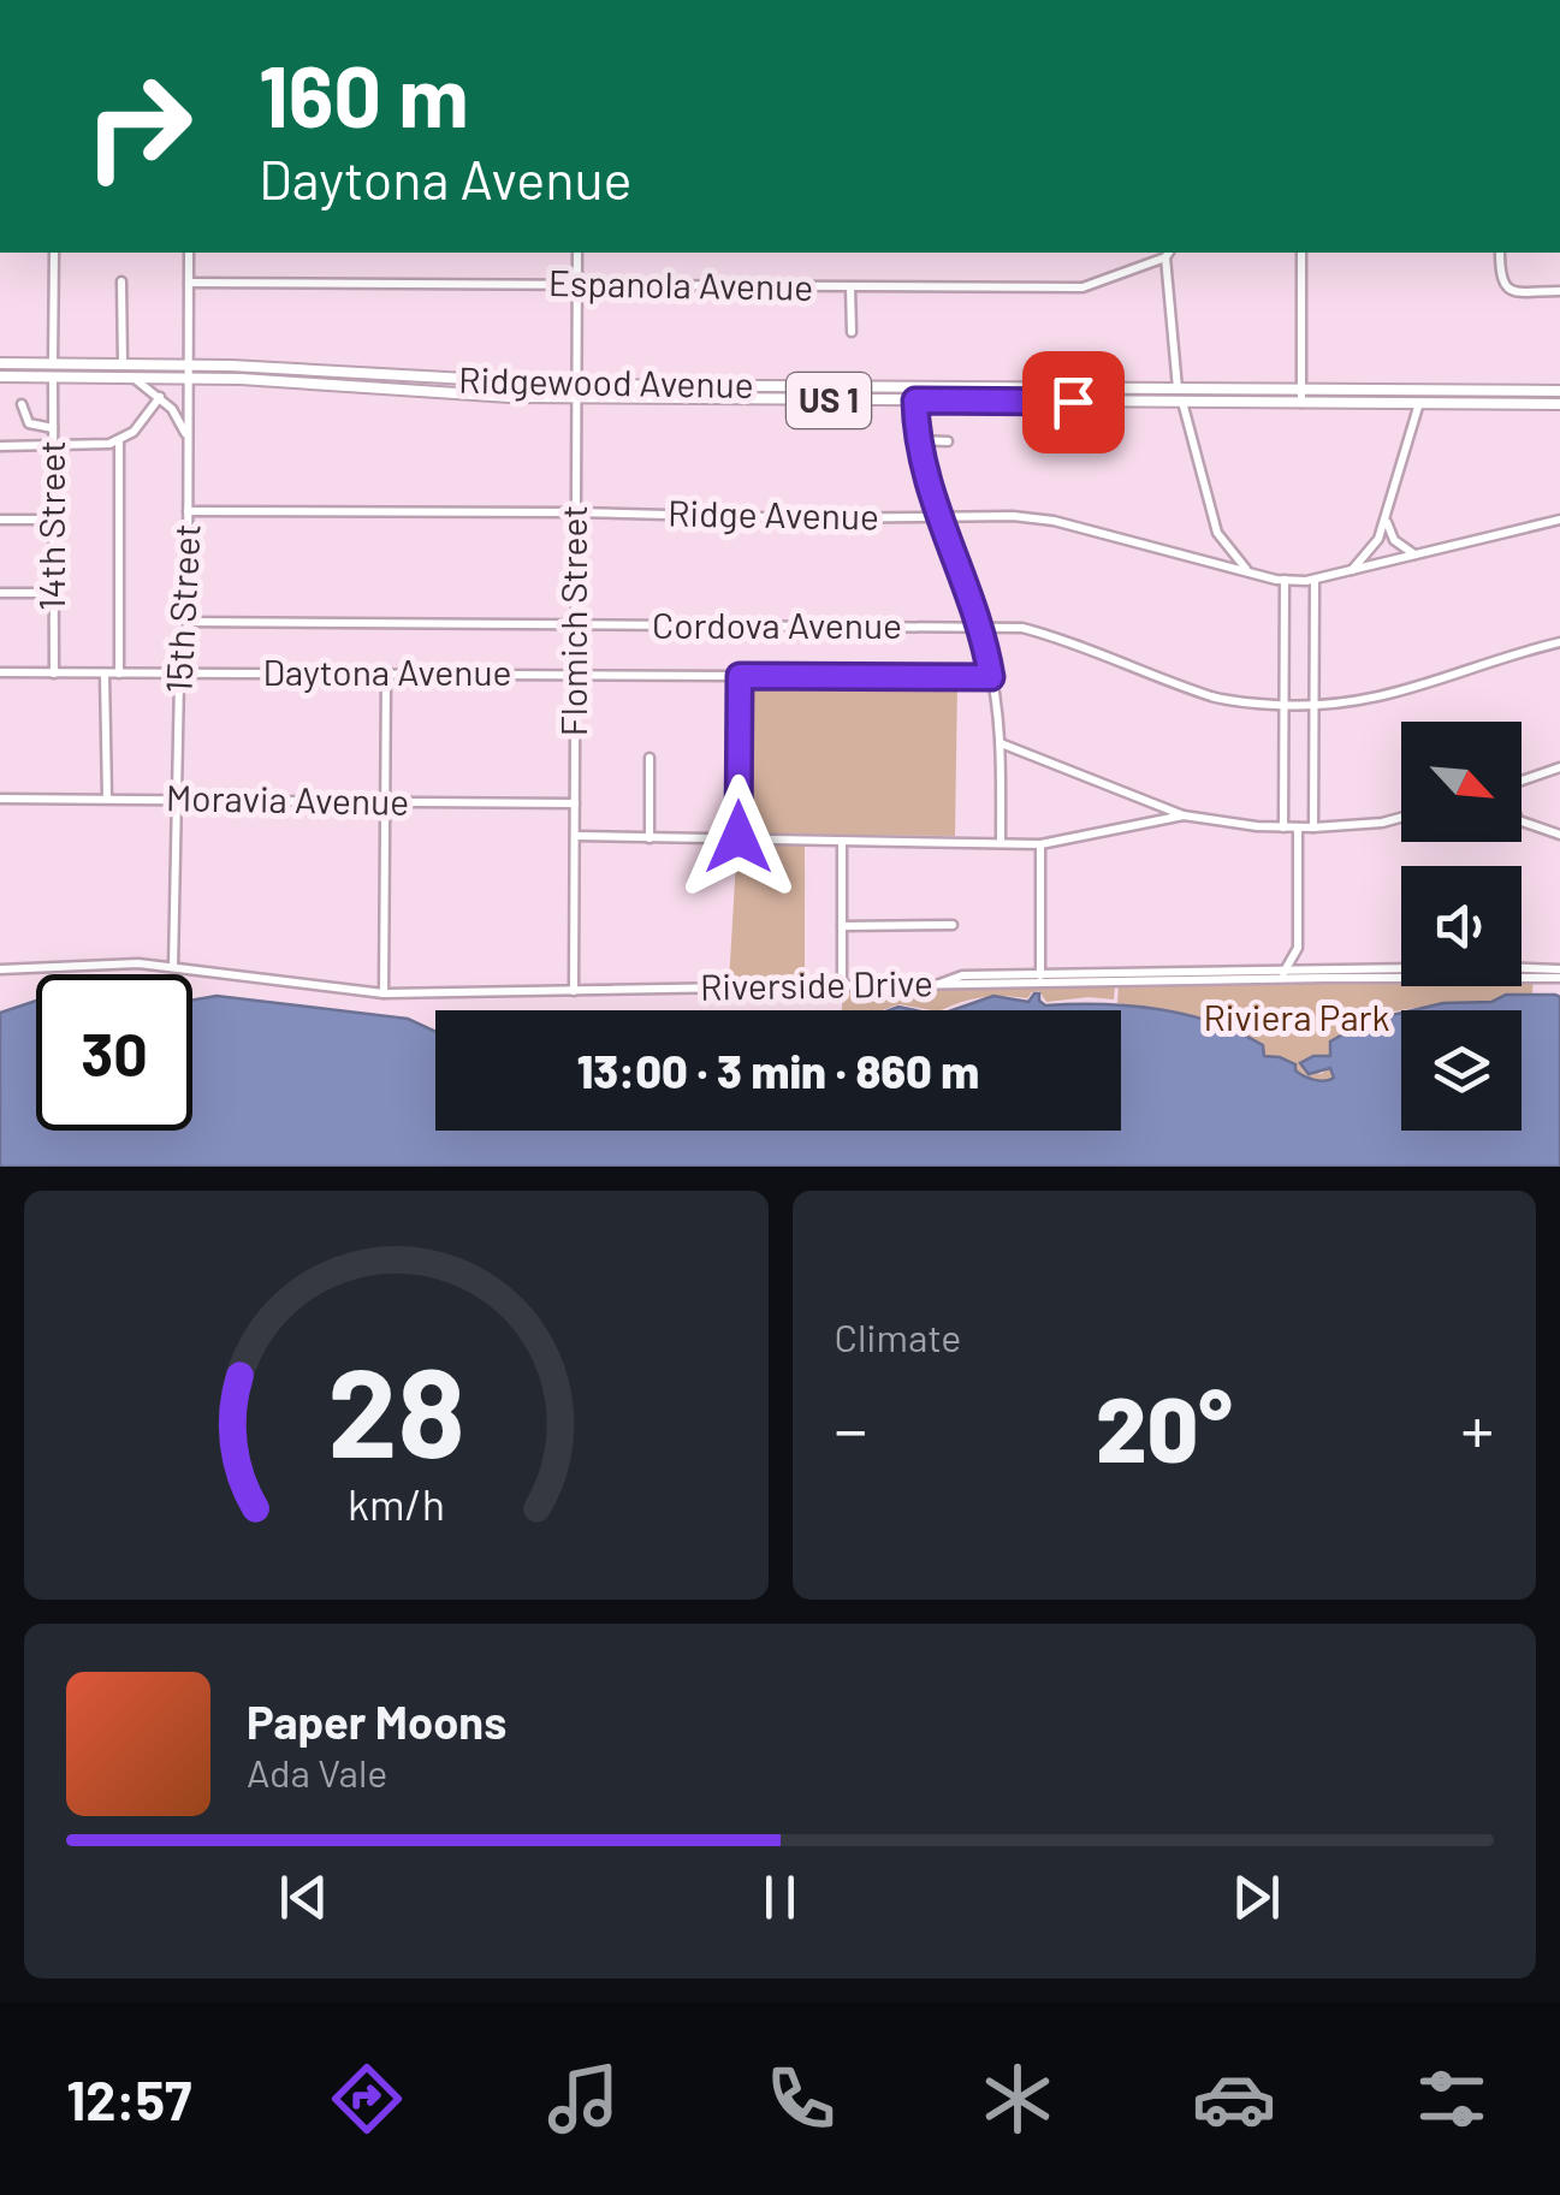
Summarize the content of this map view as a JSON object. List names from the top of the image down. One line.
{"streets":{"main road":["Ridgewood Avenue","US 1"],"street":["Espanola Avenue","Ridge Avenue","14th Street","15th Street","Flomich Street","Cordova Avenue","Daytona Avenue","Moravia Avenue","Riverside Drive"]},"crossings":[["Espanola Avenue","15th Street"],["Espanola Avenue","Flomich Street"],["Ridgewood Avenue","US 1"],["Ridgewood Avenue","15th Street"],["Ridgewood Avenue","Flomich Street"],["US 1","14th Street"],["US 1","15th Street"],["Ridge Avenue","15th Street"],["Ridge Avenue","Flomich Street"],["14th Street","Daytona Avenue"],["15th Street","Cordova Avenue"],["15th Street","Daytona Avenue"],["15th Street","Moravia Avenue"],["15th Street","Riverside Drive"],["Flomich Street","Cordova Avenue"],["Flomich Street","Daytona Avenue"],["Flomich Street","Moravia Avenue"],["Flomich Street","Riverside Drive"]],"parks":["Riviera Park"],"north":"bottom right","page":{"turn":["160 m","Daytona Avenue"],"limit":"30","trip":"13:00 · 3 min · 860 m","tile":"Climate","heat":["−","20°","+"],"song":["Paper Moons","Ada Vale"],"tabs":"12:57","gauge":["28","km/h"]}}
